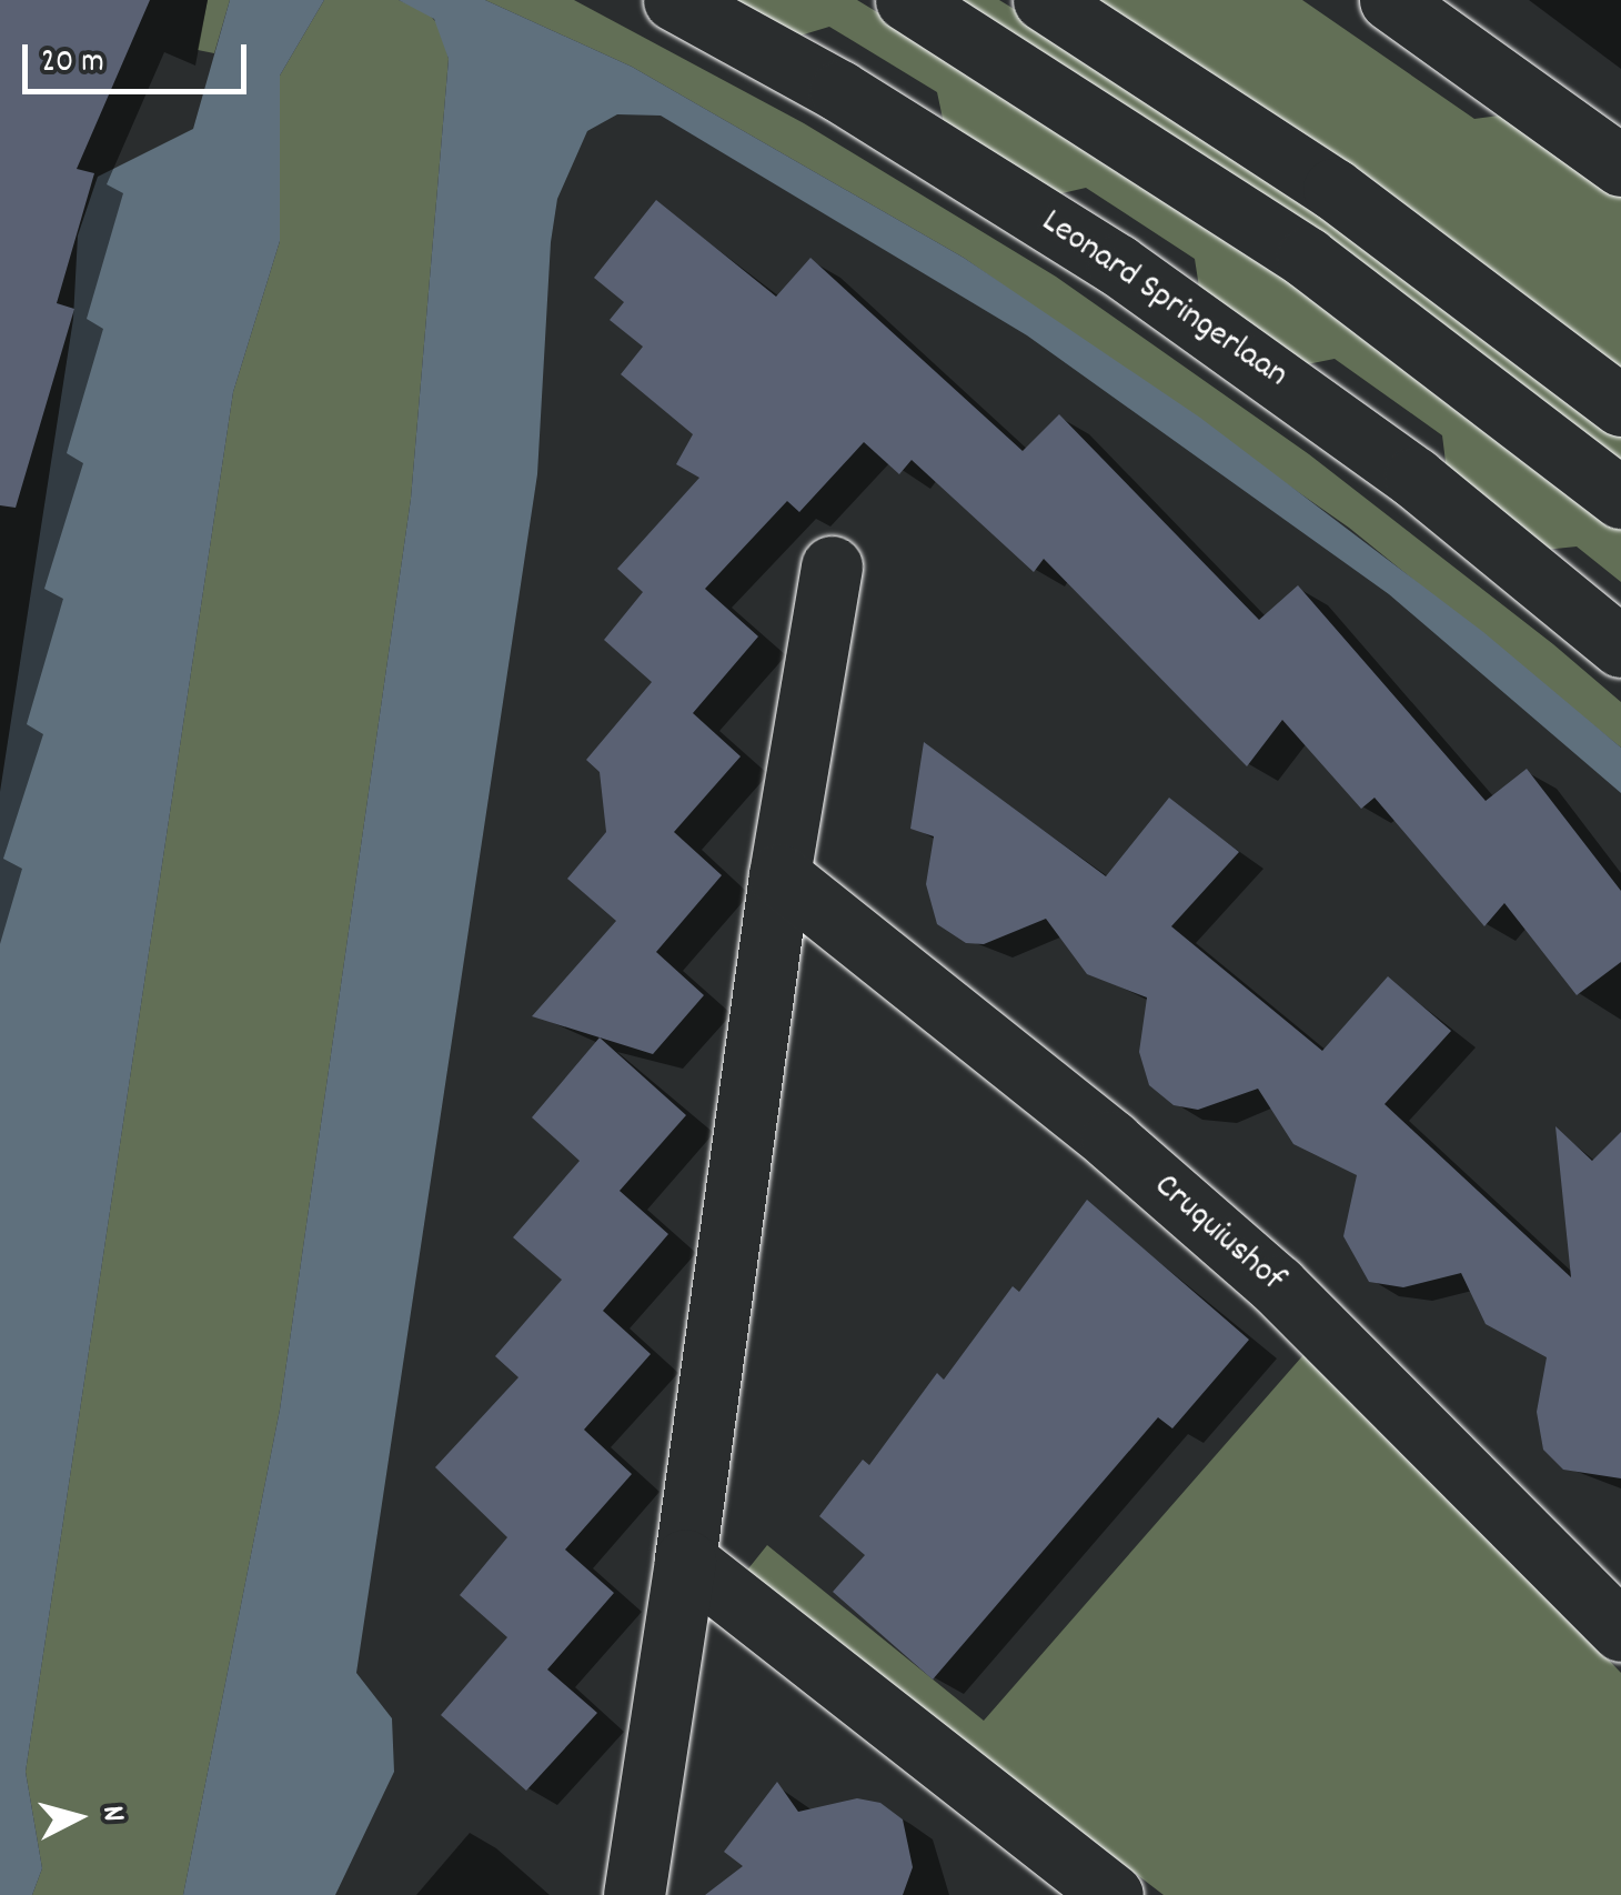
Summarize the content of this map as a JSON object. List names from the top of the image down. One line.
{"streets":{"street":["Leonard Springerlaan","Cruquiushof"]},"scale_bar":"20 m","north":"right"}
